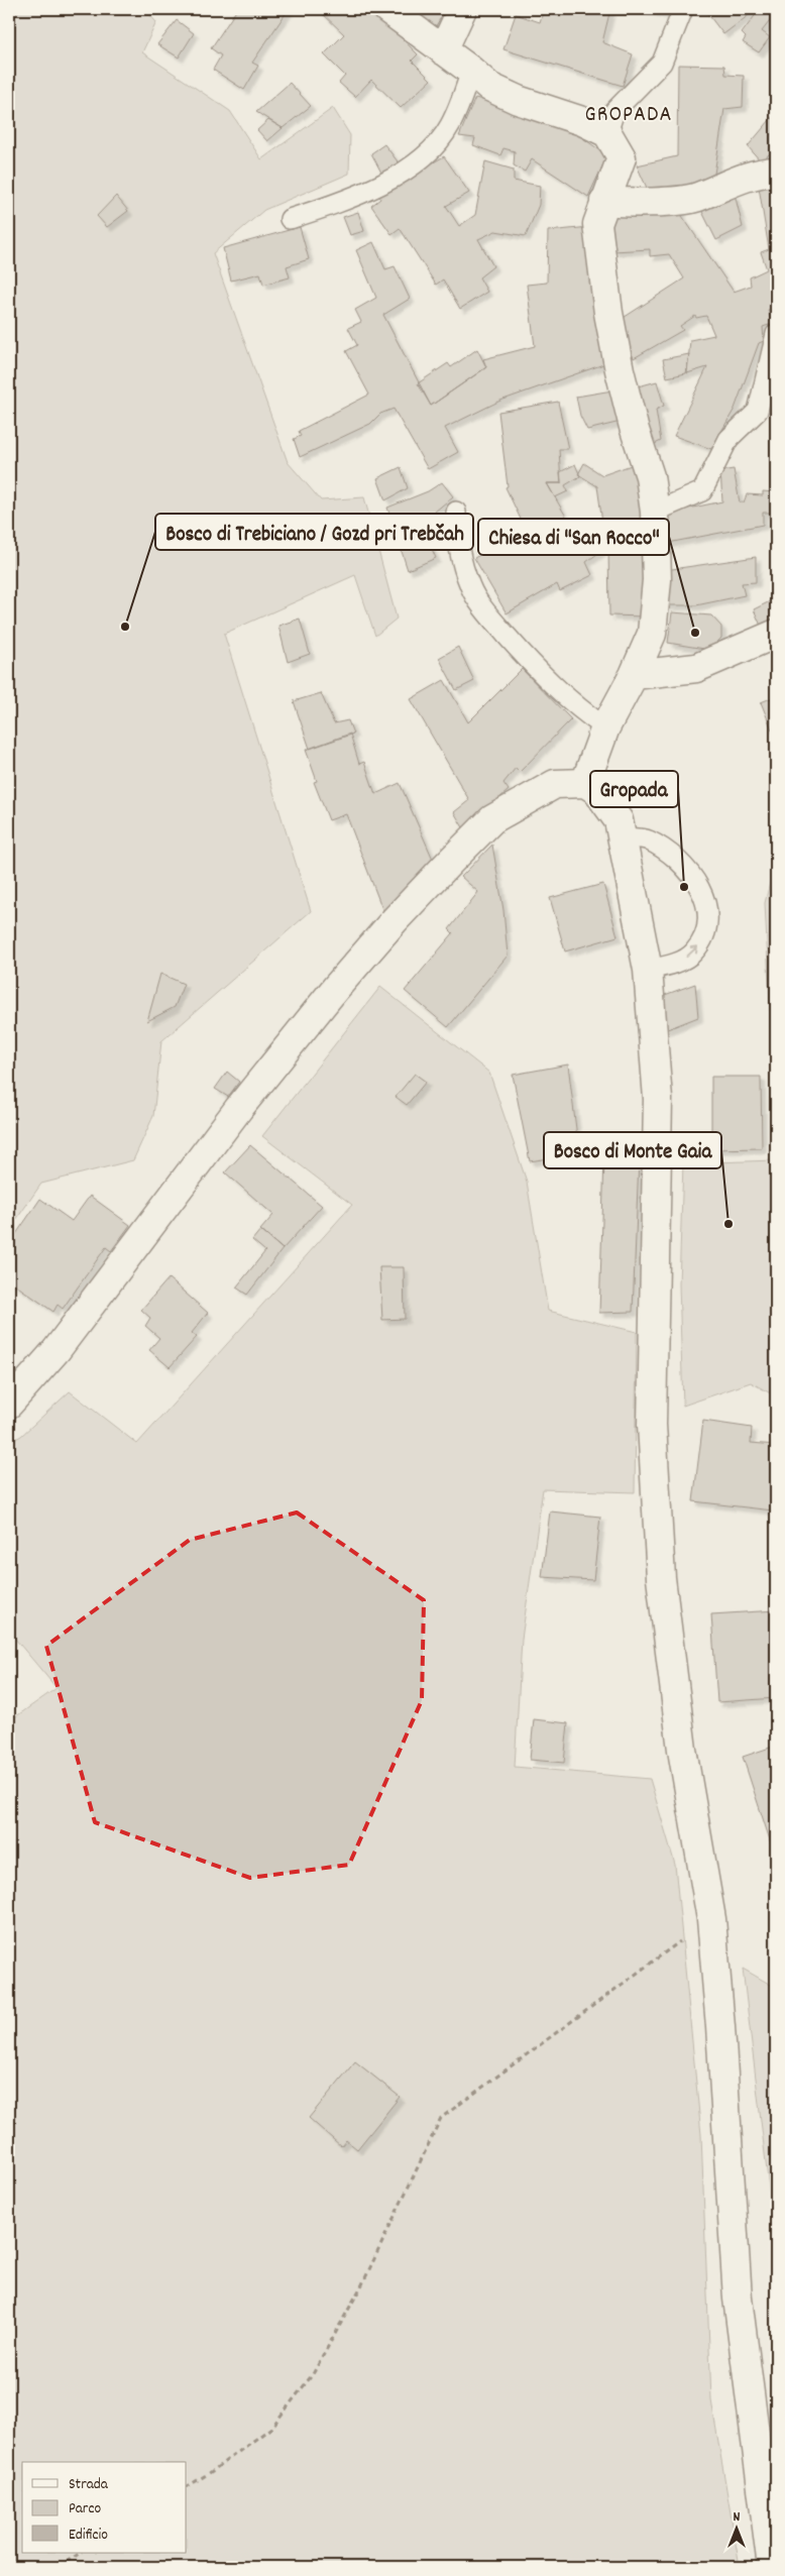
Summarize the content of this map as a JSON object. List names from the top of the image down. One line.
{"districts":["GROPADA"],"places":["Bosco di Trebiciano / Gozd pri Trebčah","Chiesa di \"San Rocco\"","Gropada","Bosco di Monte Gaia"],"legend":["Strada","Parco","Edificio"],"north":"top"}
